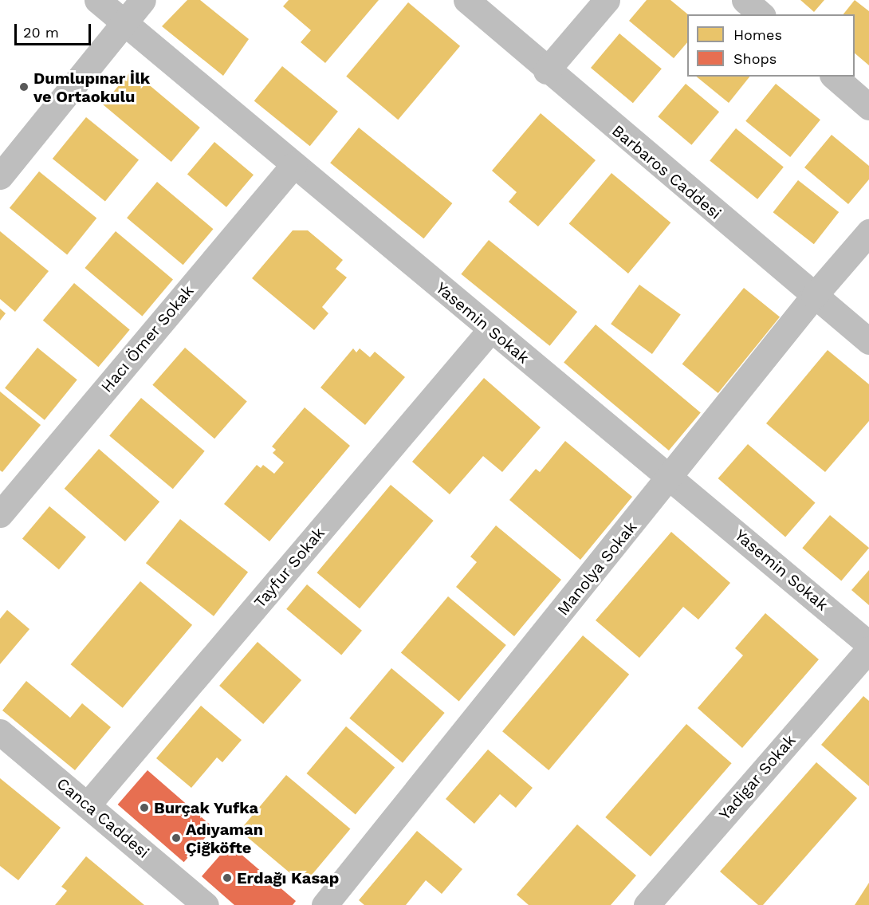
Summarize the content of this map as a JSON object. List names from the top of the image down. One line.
{"streets":{"street":["Barbaros Caddesi","Yasemin Sokak","Hacı Ömer Sokak","Tayfur Sokak","Manolya Sokak","Yadigar Sokak","Canca Caddesi"]},"crossings":[["Barbaros Caddesi","Manolya Sokak"],["Yasemin Sokak","Hacı Ömer Sokak"],["Yasemin Sokak","Tayfur Sokak"],["Yasemin Sokak","Manolya Sokak"],["Tayfur Sokak","Canca Caddesi"]],"places":["Dumlupınar İlk ve Ortaokulu","Burçak Yufka","Adıyaman Çiğköfte","Erdağı Kasap"],"legend":["Homes","Shops"],"scale_bar":"20 m"}
